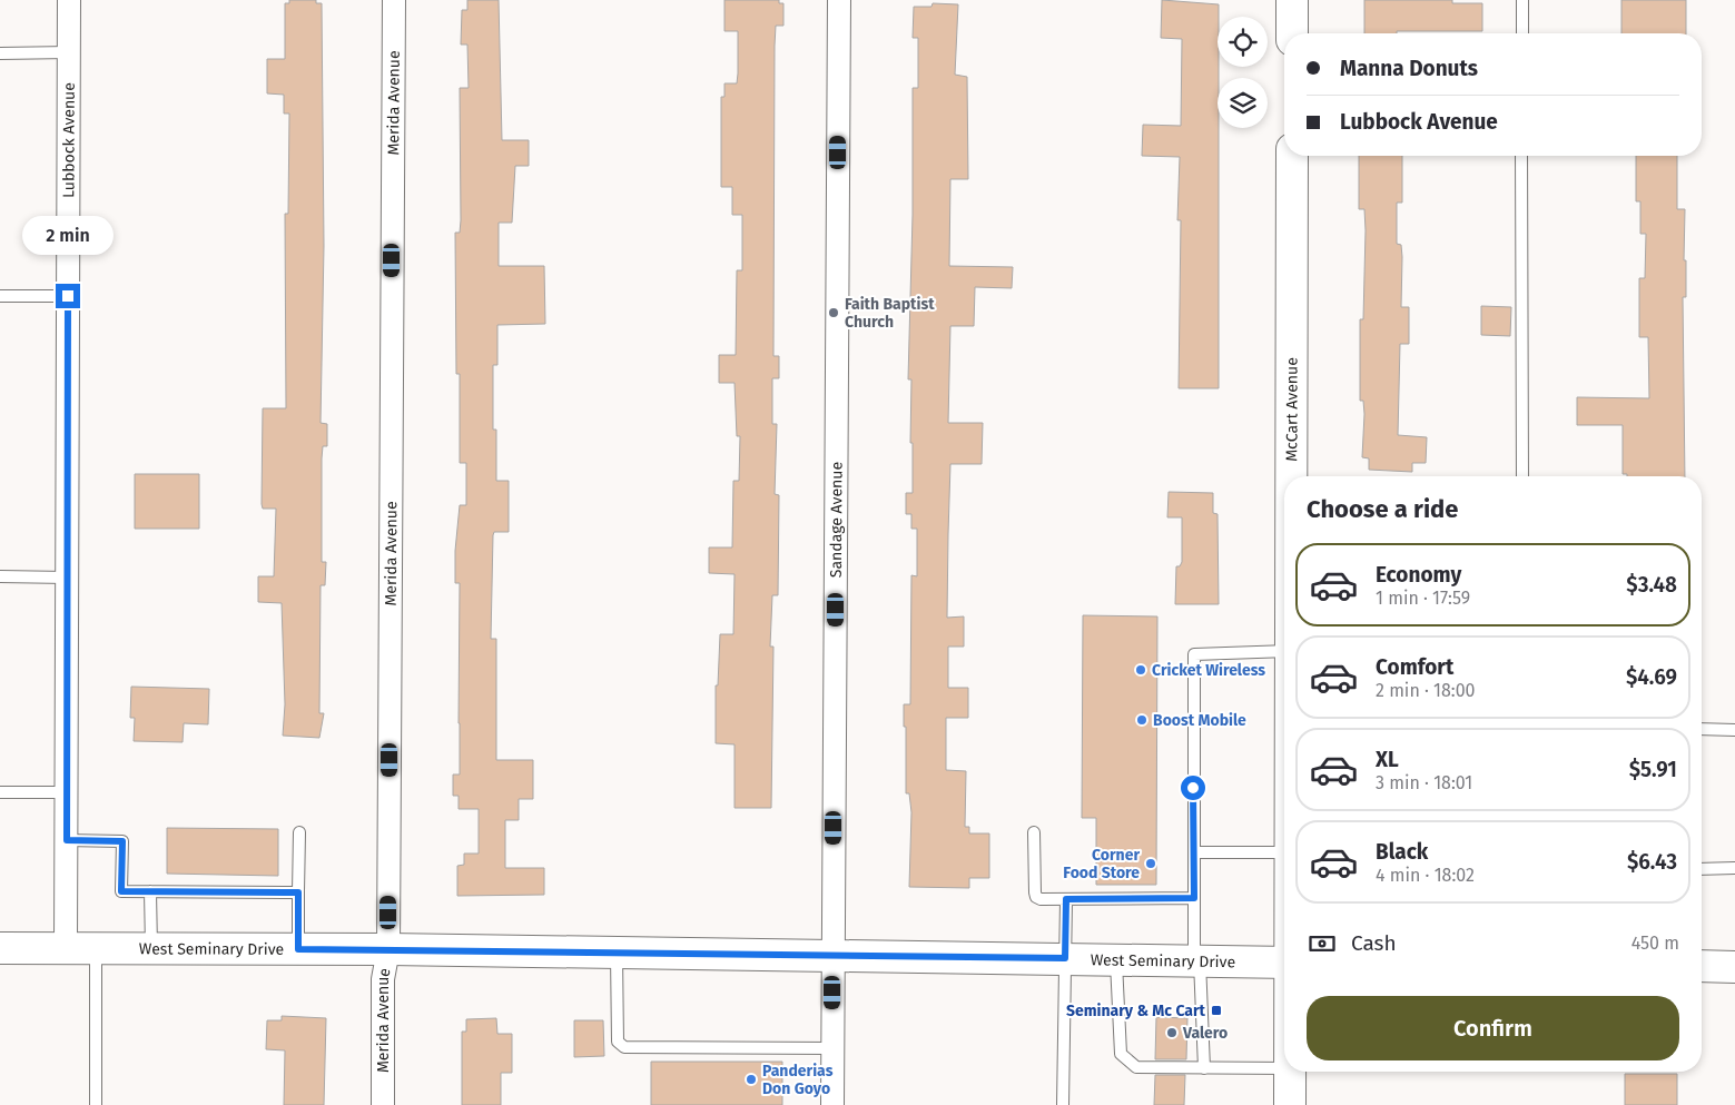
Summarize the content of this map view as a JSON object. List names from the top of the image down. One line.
{"streets":{"main road":["McCart Avenue","West Seminary Drive"],"street":["Merida Avenue","Lubbock Avenue","Sandage Avenue"]},"crossings":[["Merida Avenue","West Seminary Drive"],["Lubbock Avenue","West Seminary Drive"],["Sandage Avenue","West Seminary Drive"]],"places":{"other":["Faith Baptist Church","Cricket Wireless","Boost Mobile","Corner Food Store","Valero","Panderias Don Goyo"],"transit":["Seminary & Mc Cart"]},"page":{"banner":["Manna Donuts","Lubbock Avenue"],"bubble":"2 min","heading":"Choose a ride","list":[{"name":"Economy","note":"1 min · 17:59","value":"$3.48"},{"name":"Comfort","note":"2 min · 18:00","value":"$4.69"},{"name":"XL","note":"3 min · 18:01","value":"$5.91"},{"name":"Black","note":"4 min · 18:02","value":"$6.43"}],"pay":["Cash","450 m"],"buttons":"Confirm"}}
